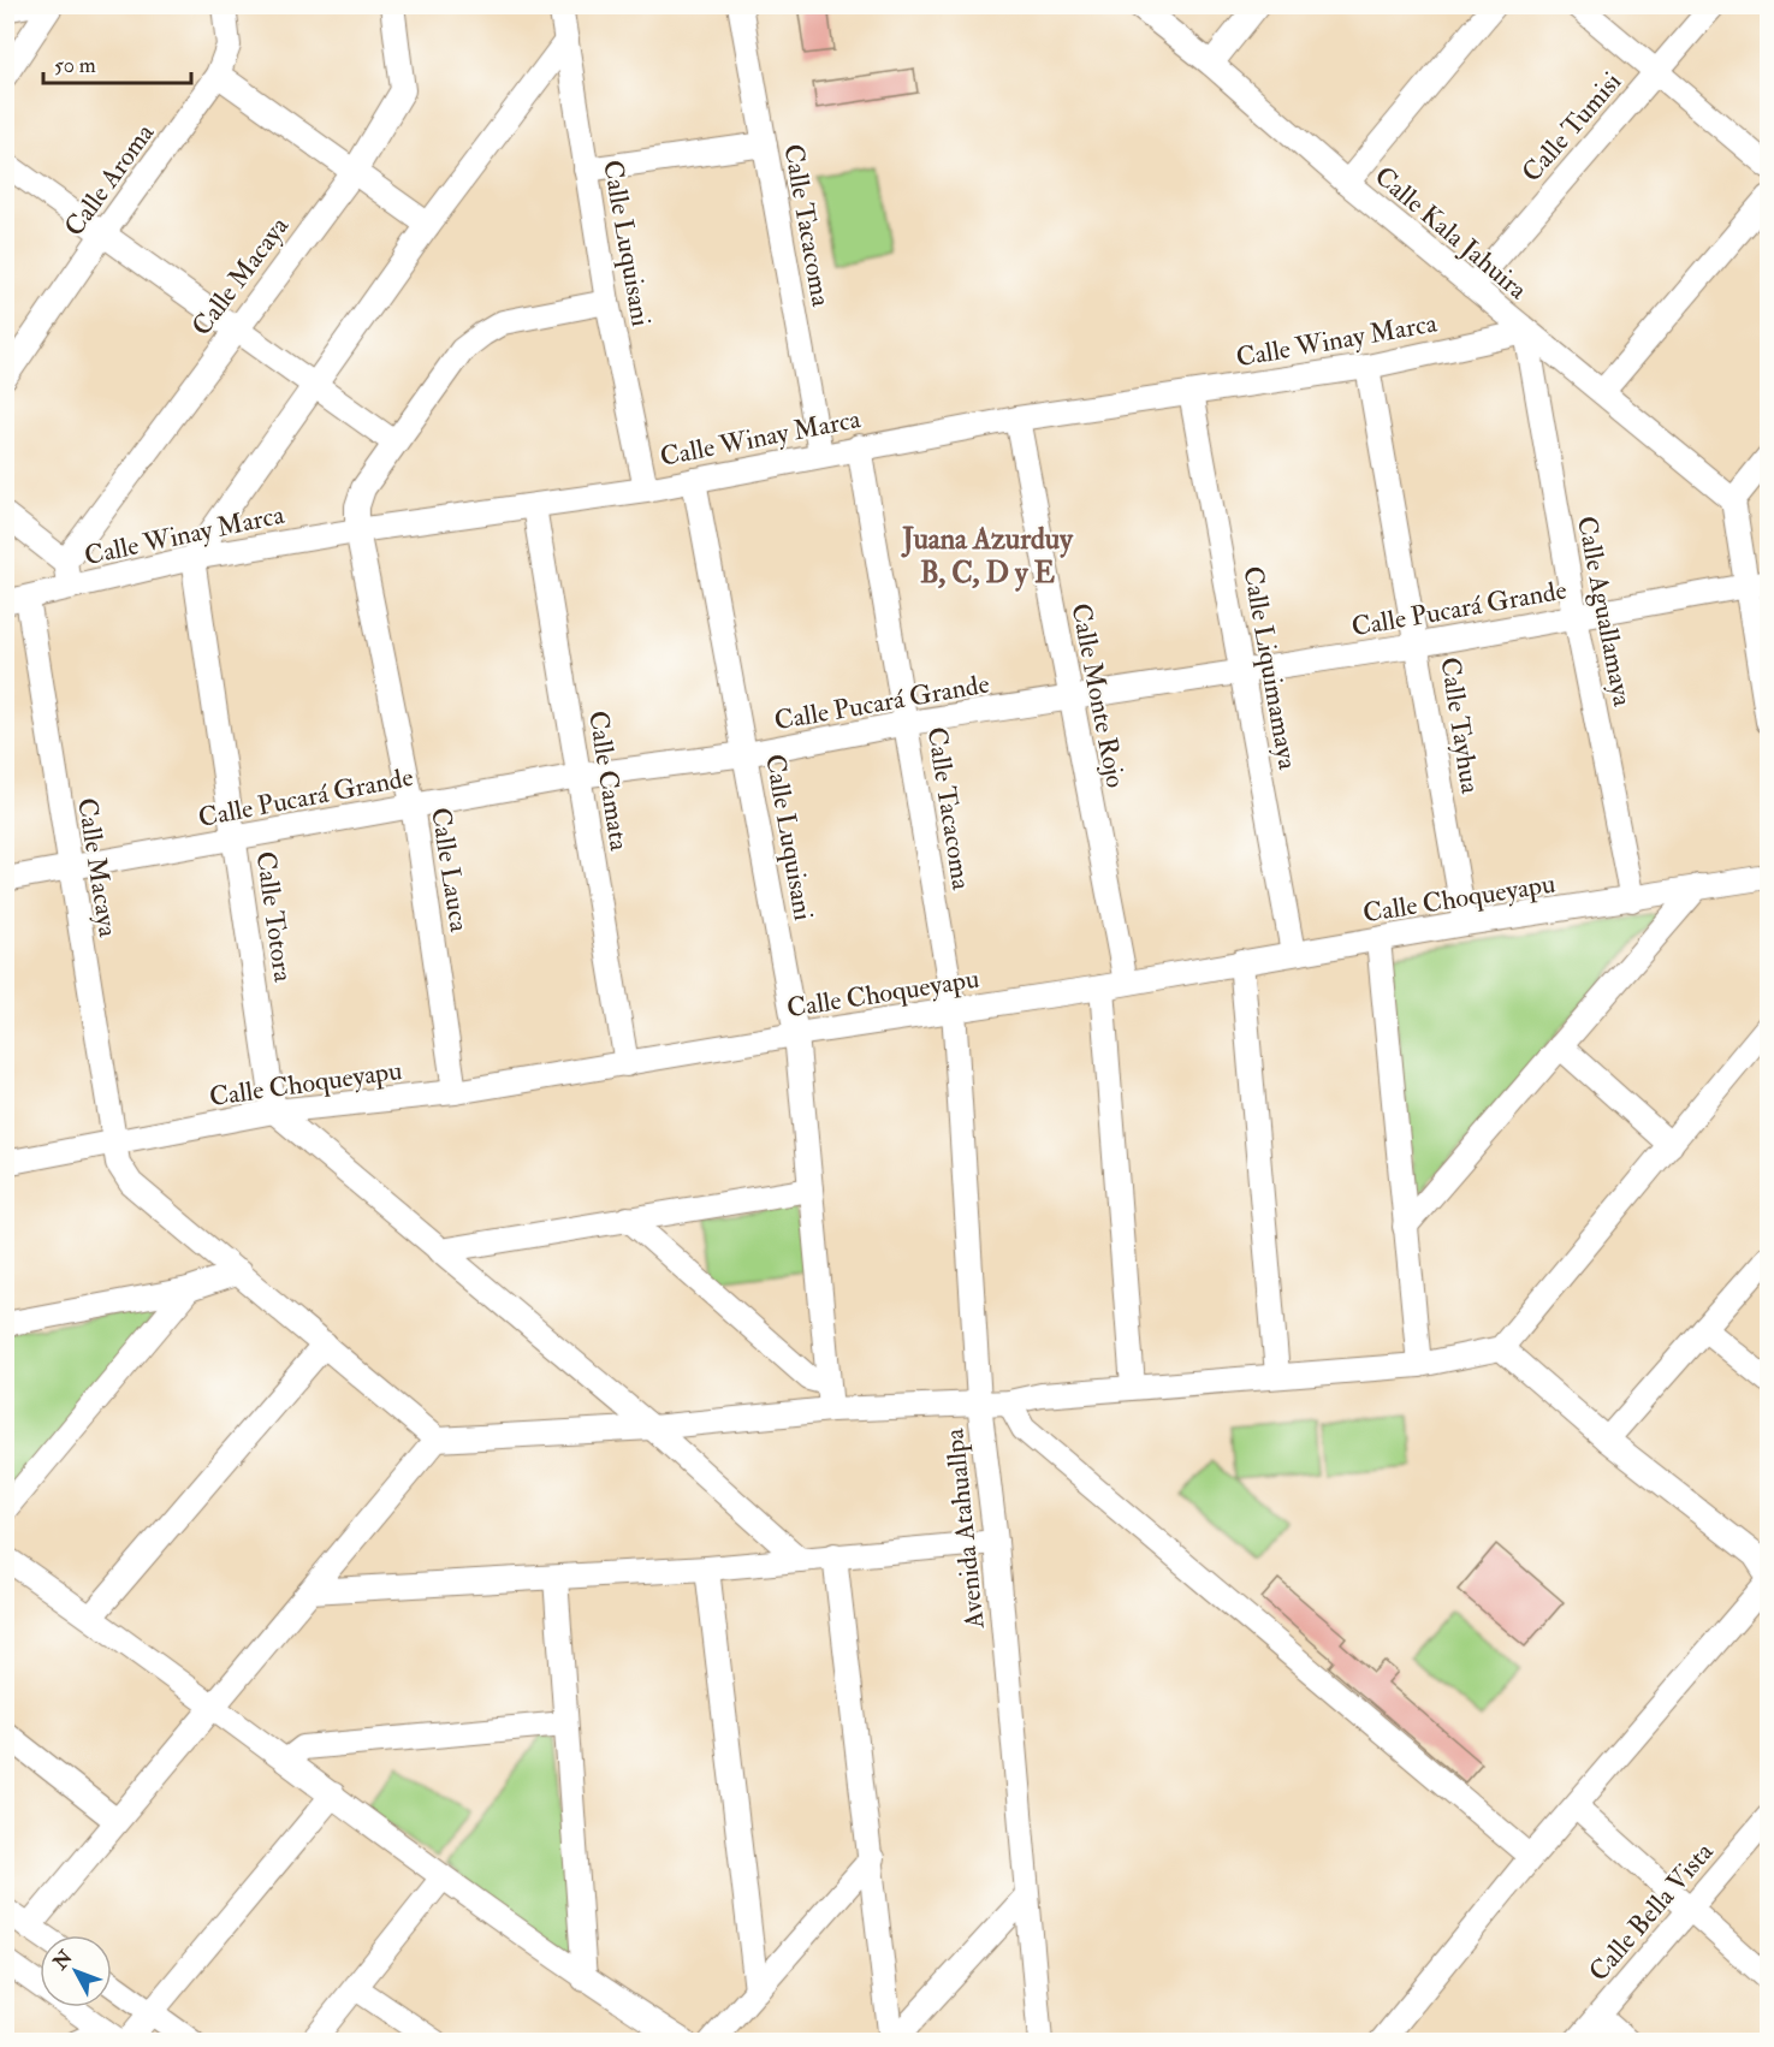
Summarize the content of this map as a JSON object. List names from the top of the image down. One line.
{"streets":{"street":["Calle Tumisi","Calle Aroma","Calle Tacacoma","Calle Kala Jahuira","Calle Luquisani","Calle Macaya","Calle Winay Marca","Calle Pucará Grande","Calle Aguallamaya","Calle Liquimamaya","Calle Monte Rojo","Calle Tayhua","Calle Camata","Calle Lauca","Calle Choqueyapu","Calle Totora","Avenida Atahuallpa","Calle Bella Vista"]},"crossings":[["Calle Tumisi","Calle Kala Jahuira"],["Calle Tacacoma","Calle Winay Marca"],["Calle Tacacoma","Calle Pucará Grande"],["Calle Tacacoma","Calle Choqueyapu"],["Calle Tacacoma","Avenida Atahuallpa"],["Calle Kala Jahuira","Calle Winay Marca"],["Calle Kala Jahuira","Calle Aguallamaya"],["Calle Luquisani","Calle Winay Marca"],["Calle Luquisani","Calle Pucará Grande"],["Calle Luquisani","Calle Lauca"],["Calle Luquisani","Calle Choqueyapu"],["Calle Macaya","Calle Winay Marca"],["Calle Macaya","Calle Pucará Grande"],["Calle Macaya","Calle Choqueyapu"],["Calle Winay Marca","Calle Aguallamaya"],["Calle Winay Marca","Calle Liquimamaya"],["Calle Winay Marca","Calle Monte Rojo"],["Calle Winay Marca","Calle Tayhua"],["Calle Winay Marca","Calle Camata"],["Calle Winay Marca","Calle Lauca"],["Calle Winay Marca","Calle Totora"],["Calle Pucará Grande","Calle Aguallamaya"],["Calle Pucará Grande","Calle Liquimamaya"],["Calle Pucará Grande","Calle Monte Rojo"],["Calle Pucará Grande","Calle Tayhua"],["Calle Pucará Grande","Calle Camata"],["Calle Pucará Grande","Calle Lauca"],["Calle Pucará Grande","Calle Totora"],["Calle Aguallamaya","Calle Choqueyapu"],["Calle Liquimamaya","Calle Choqueyapu"],["Calle Monte Rojo","Calle Choqueyapu"],["Calle Tayhua","Calle Choqueyapu"],["Calle Camata","Calle Choqueyapu"],["Calle Lauca","Calle Choqueyapu"],["Calle Choqueyapu","Calle Totora"],["Calle Choqueyapu","Avenida Atahuallpa"]],"districts":["Juana Azurduy B, C, D y E"],"scale_bar":"50 m","north":"top left"}
